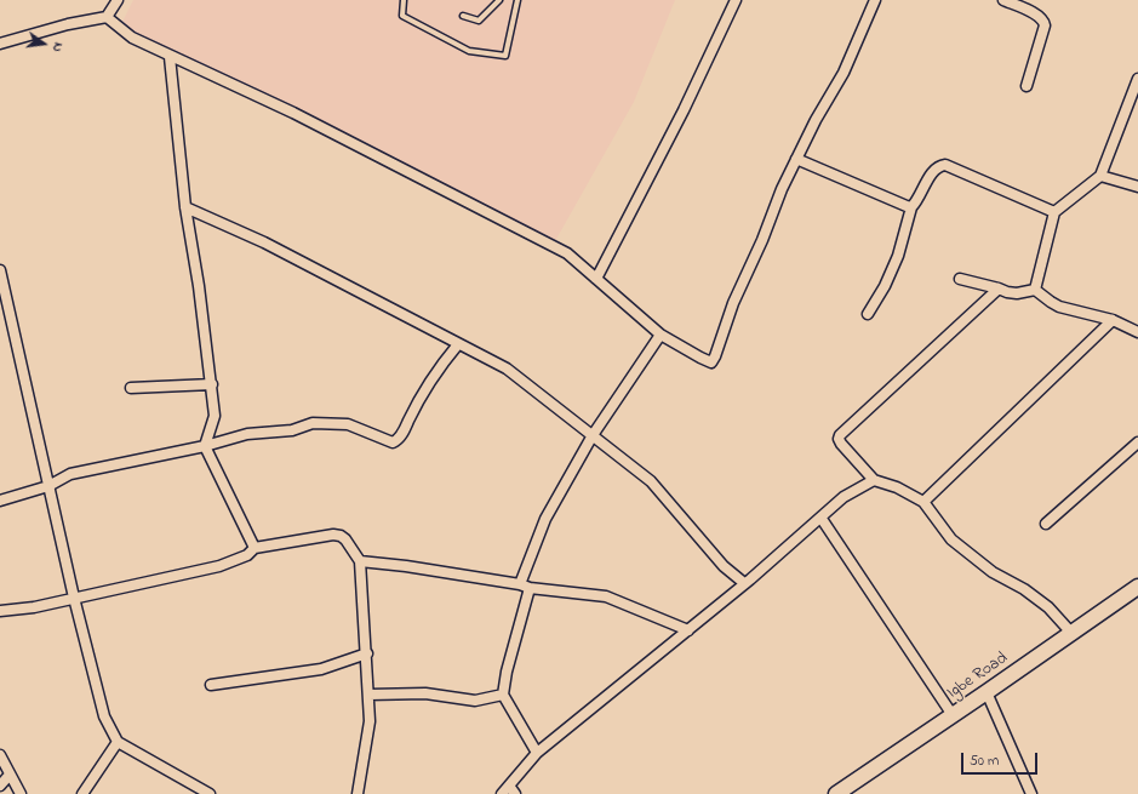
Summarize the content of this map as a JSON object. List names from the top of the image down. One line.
{"streets":{"street":["Igbe Road"]},"scale_bar":"50 m","north":"right"}
